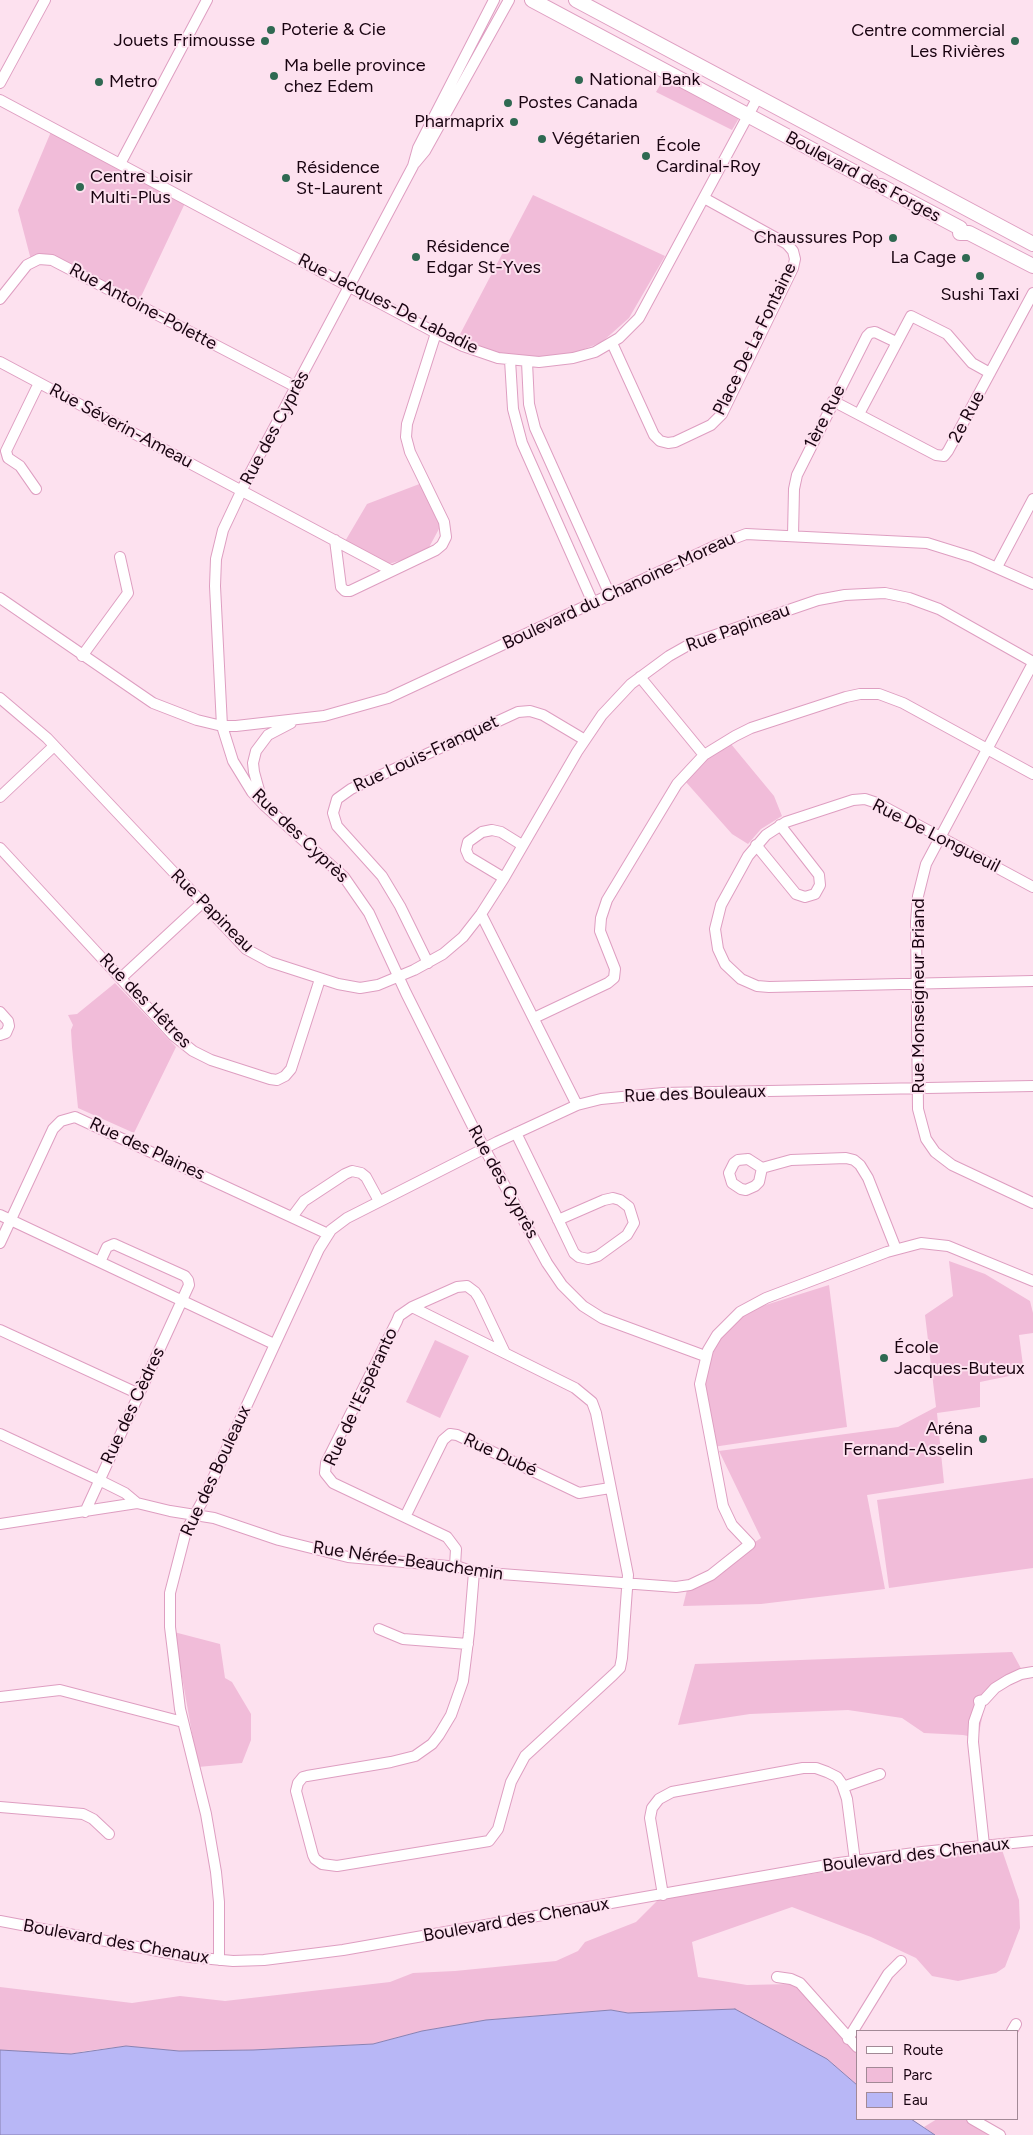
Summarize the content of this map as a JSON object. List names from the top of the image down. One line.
{"streets":{"main road":["Boulevard des Forges"],"street":["Rue Jacques-De Labadie","Rue Antoine-Polette","Place De La Fontaine","1ère Rue","2e Rue","Rue Séverin-Ameau","Rue des Cyprès","Boulevard du Chanoine-Moreau","Rue Papineau","Rue Louis-Franquet","Rue De Longueuil","Rue Monseigneur Briand","Rue des Hêtres","Rue des Bouleaux","Rue des Plaines","Rue de l'Espéranto","Rue des Cèdres","Rue Dubé","Rue Nérée-Beauchemin","Boulevard des Chenaux"]},"crossings":[["Boulevard des Forges","Rue Jacques-De Labadie"],["Rue Jacques-De Labadie","Place De La Fontaine"],["Rue Jacques-De Labadie","Rue des Cyprès"],["Rue Antoine-Polette","Rue des Cyprès"],["1ère Rue","2e Rue"],["1ère Rue","Boulevard du Chanoine-Moreau"],["Rue Séverin-Ameau","Rue des Cyprès"],["Rue des Cyprès","Rue Papineau"],["Rue des Cyprès","Rue des Bouleaux"],["Rue des Cyprès","Rue Nérée-Beauchemin"],["Rue Papineau","Rue Louis-Franquet"],["Rue Papineau","Rue Monseigneur Briand"],["Rue Papineau","Rue des Hêtres"],["Rue De Longueuil","Rue Monseigneur Briand"],["Rue Monseigneur Briand","Rue des Bouleaux"],["Rue des Bouleaux","Rue des Plaines"],["Rue des Bouleaux","Rue Nérée-Beauchemin"],["Rue des Bouleaux","Boulevard des Chenaux"],["Rue de l'Espéranto","Rue Dubé"],["Rue de l'Espéranto","Rue Nérée-Beauchemin"],["Rue des Cèdres","Rue Nérée-Beauchemin"]],"places":["Poterie & Cie","Jouets Frimousse","Centre commercial Les Rivières","Ma belle province chez Edem","National Bank","Metro","Postes Canada","Pharmaprix","Végétarien","École Cardinal-Roy","Résidence St-Laurent","Centre Loisir Multi-Plus","Chaussures Pop","Résidence Edgar St-Yves","La Cage","Sushi Taxi","École Jacques-Buteux","Aréna Fernand-Asselin"],"legend":["Route","Parc","Eau"]}
